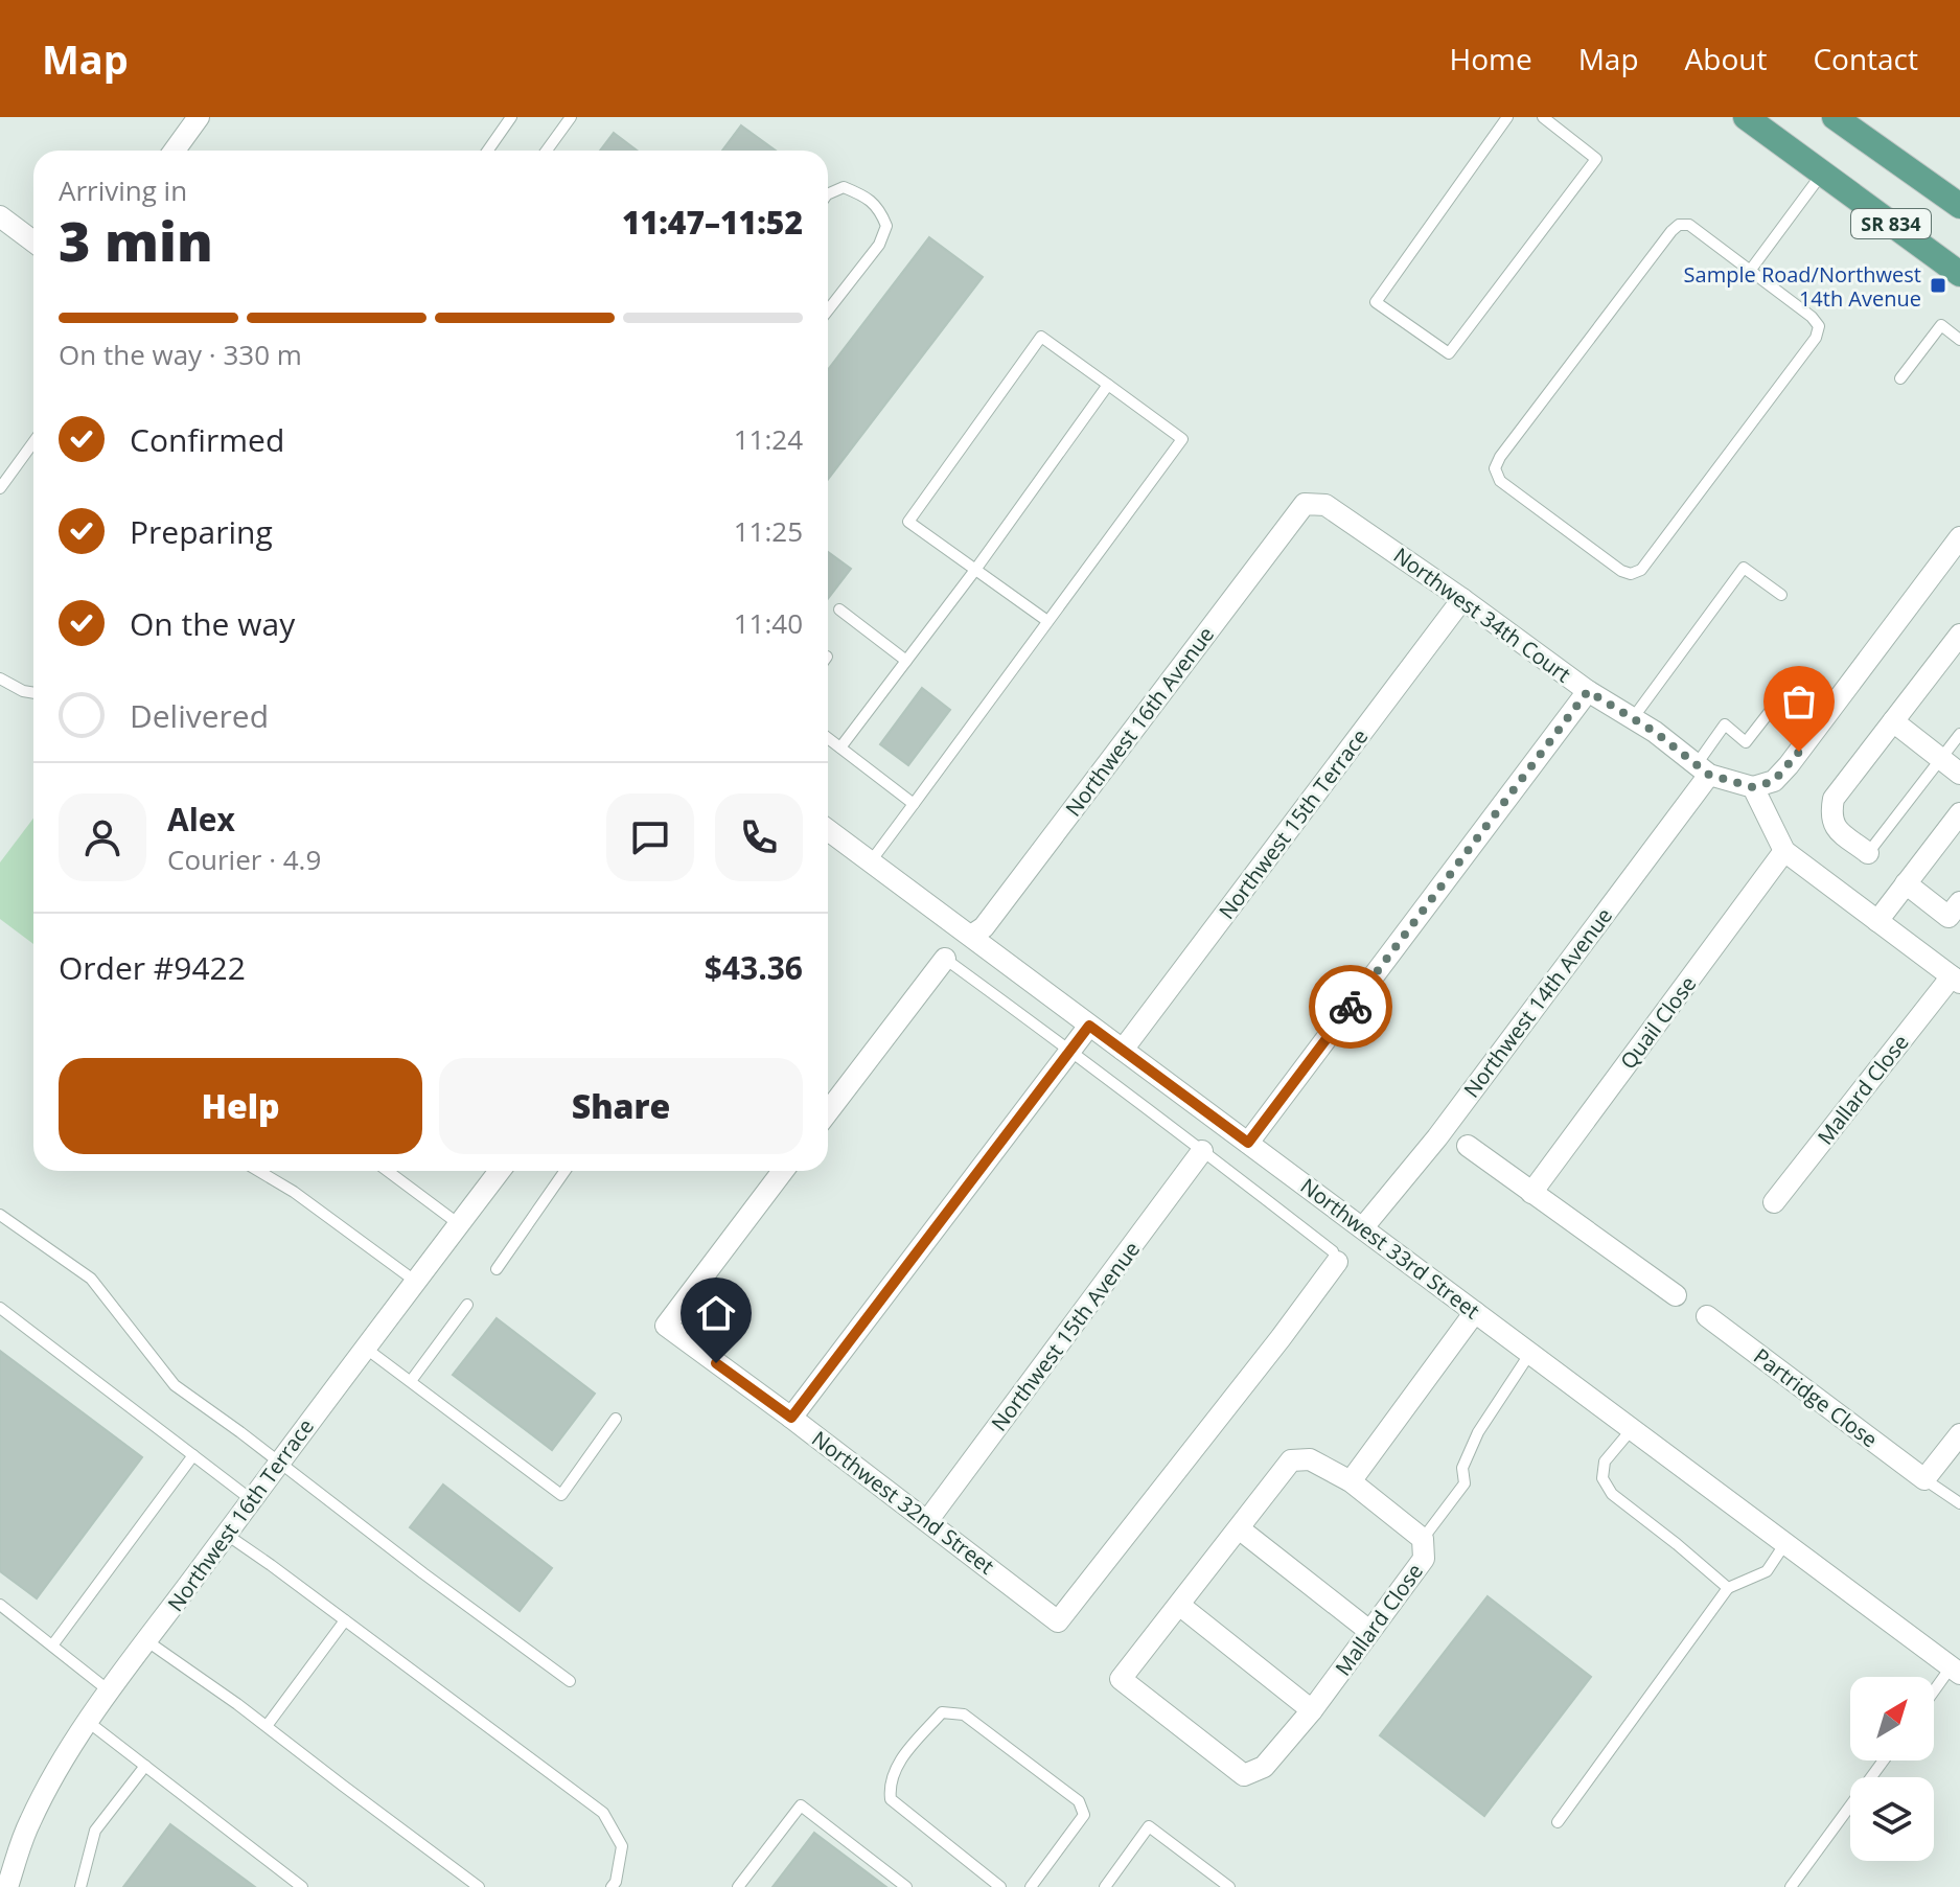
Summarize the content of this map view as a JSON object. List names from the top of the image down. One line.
{"streets":{"main road":["SR 834"],"street":["Northwest 34th Court","Northwest 16th Avenue","Northwest 15th Terrace","Northwest 14th Avenue","Quail Close","Mallard Close","Northwest 33rd Street","Northwest 15th Avenue","Partridge Close","Northwest 32nd Street","Northwest 16th Terrace"]},"crossings":[["Northwest 34th Court","Northwest 16th Avenue"],["Northwest 34th Court","Northwest 15th Terrace"],["Northwest 34th Court","Northwest 14th Avenue"],["Northwest 16th Avenue","Northwest 33rd Street"],["Northwest 15th Terrace","Northwest 33rd Street"],["Northwest 14th Avenue","Northwest 33rd Street"],["Northwest 15th Avenue","Northwest 32nd Street"]],"places":{"transit":["Sample Road/Northwest 14th Avenue"]},"north":"top right","page":{"header":"Map","nav":["Home","Map","About","Contact"],"heading":["3 min","Arriving in","11:47–11:52"],"panel":["Alex","Courier · 4.9","Order #9422","$43.36"],"bar":"On the way · 330 m","list":[["Confirmed","11:24"],["Preparing","11:25"],["On the way","11:40"],"Delivered"],"buttons":["Help","Share"]}}
